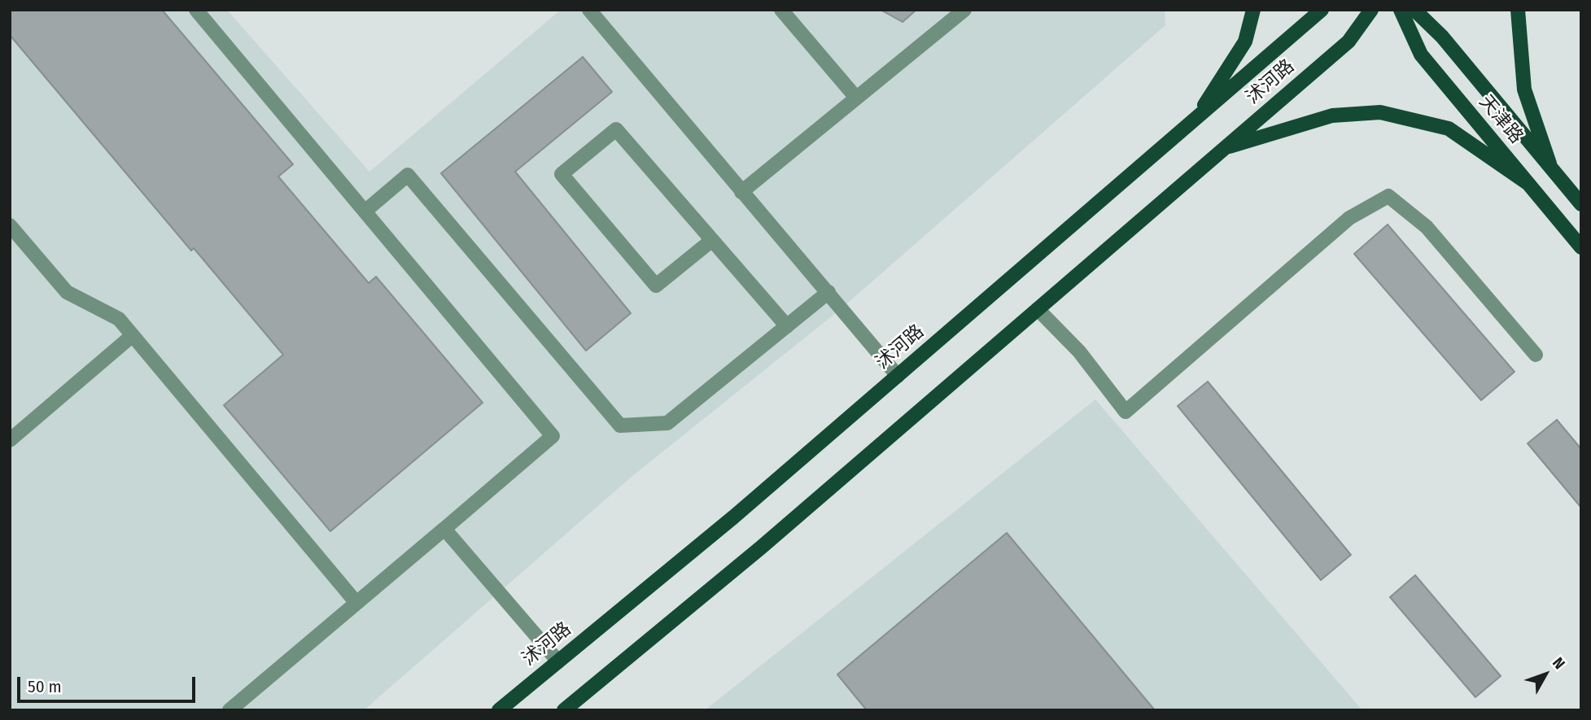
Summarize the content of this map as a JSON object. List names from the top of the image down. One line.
{"streets":{"main road":["沭河路","天津路"]},"scale_bar":"50 m","north":"top right"}
